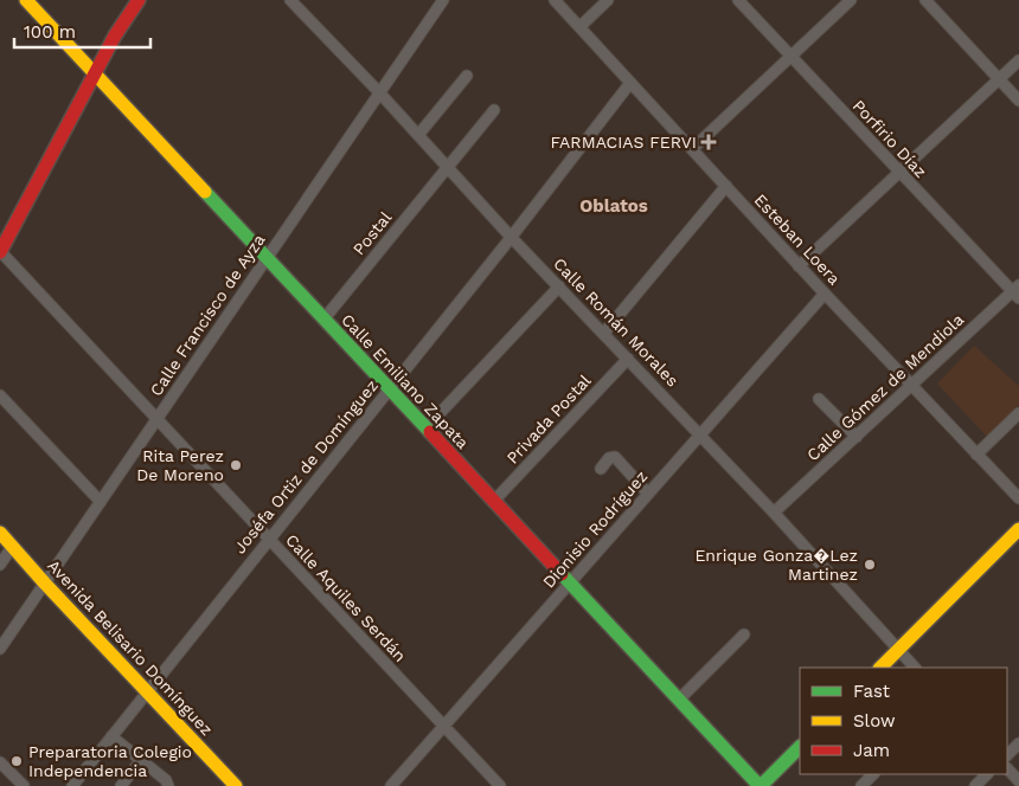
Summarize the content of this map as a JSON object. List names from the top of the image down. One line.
{"streets":{"street":["Porfirio Díaz","Postal","Esteban Loera","Calle Francisco de Ayza","Calle Román Morales","Calle Emiliano Zapata","Calle Gómez de Mendiola","Privada Postal","Joséfa Ortiz de Domínguez","Dionisio Rodríguez","Calle Aquiles Serdán","Avenida Belisario Domínguez"]},"crossings":[["Porfirio Díaz","Calle Gómez de Mendiola"],["Postal","Calle Román Morales"],["Postal","Calle Emiliano Zapata"],["Esteban Loera","Calle Gómez de Mendiola"],["Esteban Loera","Joséfa Ortiz de Domínguez"],["Esteban Loera","Dionisio Rodríguez"],["Calle Francisco de Ayza","Calle Román Morales"],["Calle Francisco de Ayza","Calle Emiliano Zapata"],["Calle Francisco de Ayza","Calle Aquiles Serdán"],["Calle Francisco de Ayza","Avenida Belisario Domínguez"],["Calle Román Morales","Calle Gómez de Mendiola"],["Calle Román Morales","Privada Postal"],["Calle Román Morales","Joséfa Ortiz de Domínguez"],["Calle Román Morales","Dionisio Rodríguez"],["Calle Emiliano Zapata","Privada Postal"],["Calle Emiliano Zapata","Joséfa Ortiz de Domínguez"],["Calle Emiliano Zapata","Dionisio Rodríguez"],["Joséfa Ortiz de Domínguez","Calle Aquiles Serdán"],["Joséfa Ortiz de Domínguez","Avenida Belisario Domínguez"],["Dionisio Rodríguez","Calle Aquiles Serdán"]],"districts":["Oblatos"],"places":{"health":["FARMACIAS FERVI"],"other":["Rita Perez De Moreno","Enrique Gonza�Lez Martinez","Preparatoria Colegio Independencia"]},"legend":["Fast","Slow","Jam"],"scale_bar":"100 m"}
